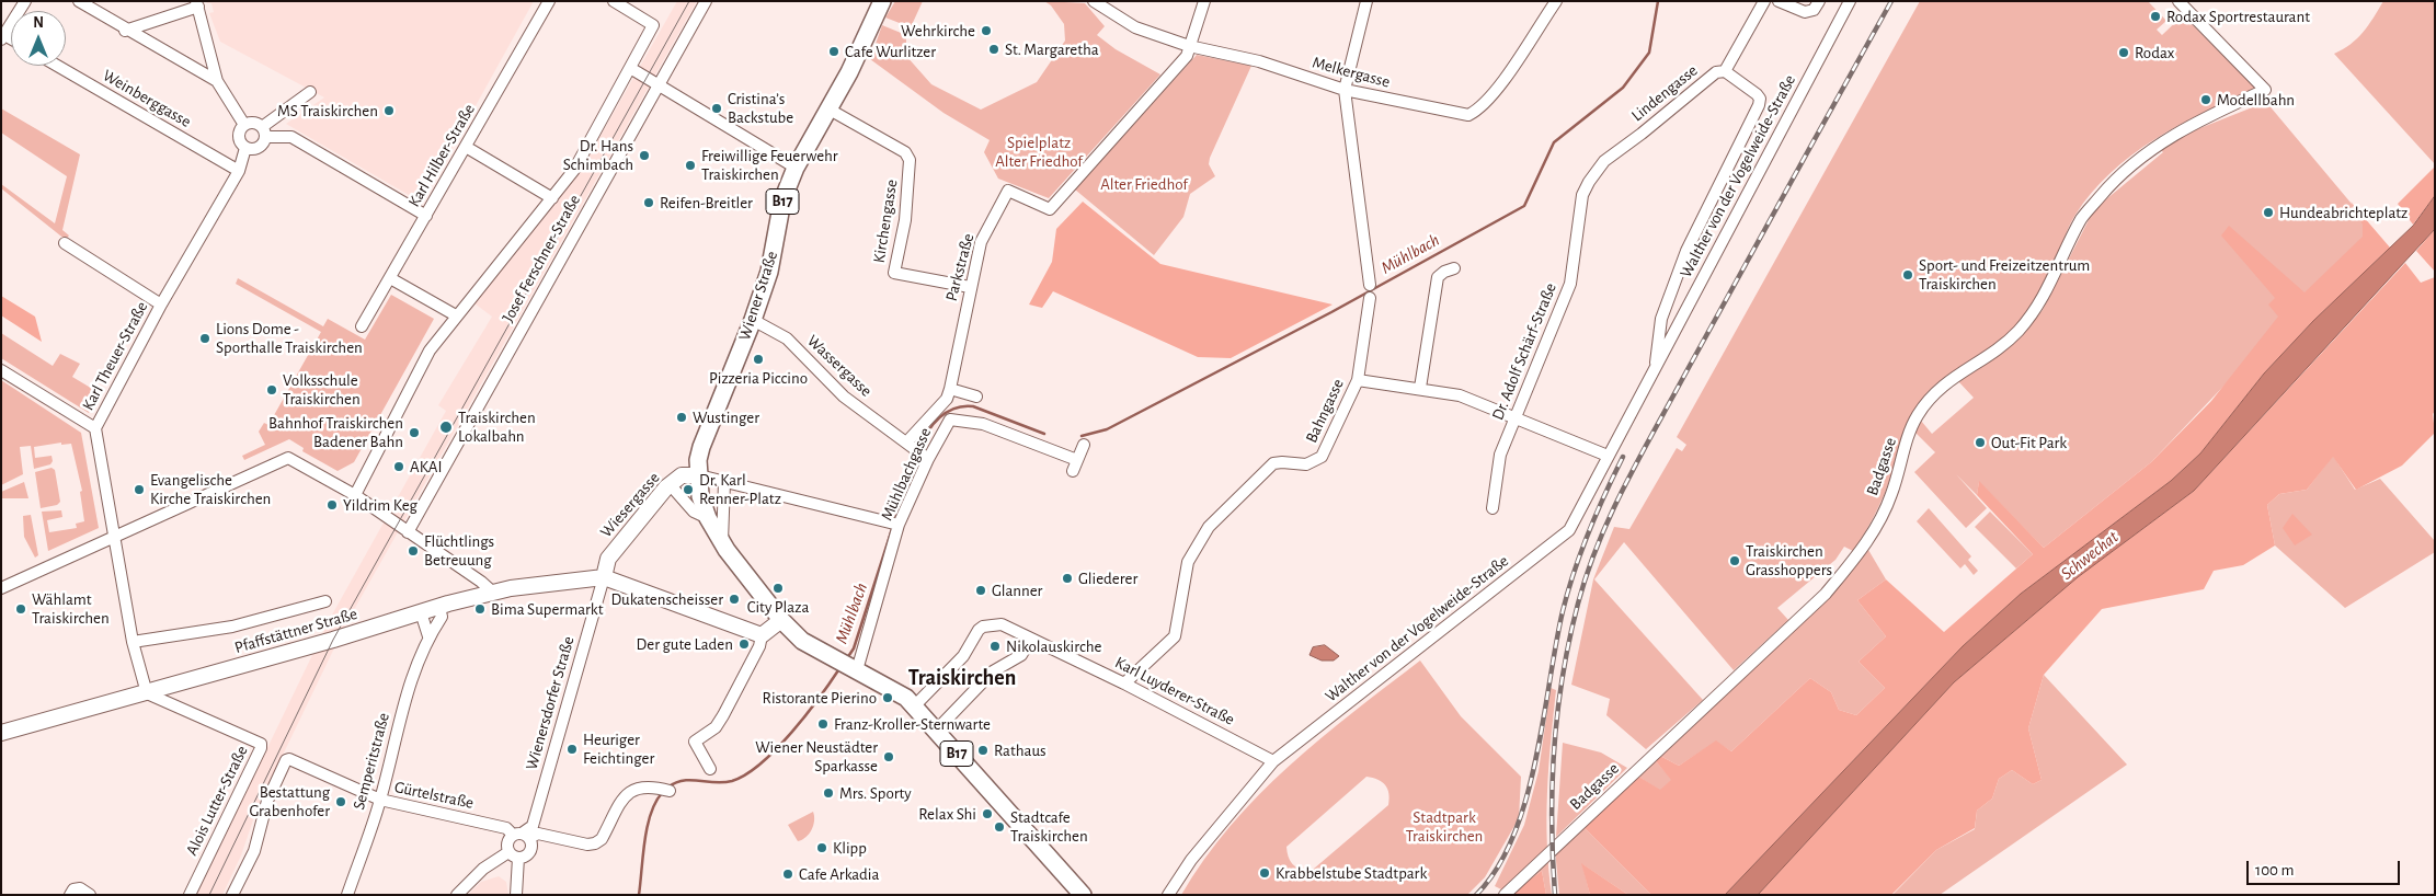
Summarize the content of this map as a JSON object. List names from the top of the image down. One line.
{"streets":{"main road":["B17","Wiener Straße","Wiesergasse","Pfaffstättner Straße"],"street":["Melkergasse","Lindengasse","Weinberggasse","Karl Hilber-Straße","Walther von der Vogelweide-Straße","Kirchengasse","Josef Ferschner-Straße","Parkstraße","Dr. Adolf Schärf-Straße","Karl Theuer-Straße","Wassergasse","Bahngasse","Badgasse","Mühlbachgasse","Karl Luyderer-Straße","Wienersdorfer Straße","Semperitstraße","Gürtelstraße","Alois Lutter-Straße"]},"crossings":[["Melkergasse","Parkstraße"],["Lindengasse","Walther von der Vogelweide-Straße"],["Lindengasse","Dr. Adolf Schärf-Straße"],["Weinberggasse","Karl Theuer-Straße"],["Walther von der Vogelweide-Straße","Bahngasse"],["Walther von der Vogelweide-Straße","Karl Luyderer-Straße"],["B17","Wiener Straße"],["B17","Mühlbachgasse"],["B17","Wiesergasse"],["B17","Karl Luyderer-Straße"],["Kirchengasse","Parkstraße"],["Kirchengasse","Wiener Straße"],["Parkstraße","Mühlbachgasse"],["Wiener Straße","Wassergasse"],["Wiener Straße","Wiesergasse"],["Dr. Adolf Schärf-Straße","Bahngasse"],["Karl Theuer-Straße","Pfaffstättner Straße"],["Karl Theuer-Straße","Alois Lutter-Straße"],["Wassergasse","Mühlbachgasse"],["Bahngasse","Karl Luyderer-Straße"],["Wiesergasse","Pfaffstättner Straße"],["Wiesergasse","Wienersdorfer Straße"],["Pfaffstättner Straße","Wienersdorfer Straße"],["Pfaffstättner Straße","Semperitstraße"],["Pfaffstättner Straße","Alois Lutter-Straße"],["Wienersdorfer Straße","Gürtelstraße"],["Semperitstraße","Gürtelstraße"]],"districts":["Traiskirchen"],"water":["Mühlbach","Schwechat"],"parks":["Spielplatz Alter Friedhof","Alter Friedhof","Stadtpark Traiskirchen"],"places":["Rodax Sportrestaurant","Wehrkirche","St. Margaretha","Cafe Wurlitzer","Rodax","Modellbahn","Cristina’s Backstube","MS Traiskirchen","Dr. Hans Schimbach","Freiwillige Feuerwehr Traiskirchen","Reifen-Breitler","Hundeabrichteplatz","Sport- und Freizeitzentrum Traiskirchen","Lions Dome - Sporthalle Traiskirchen","Pizzeria Piccino","Volksschule Traiskirchen","Wustinger","Traiskirchen Lokalbahn","Bahnhof Traiskirchen Badener Bahn","Out-Fit Park","AKAI","Evangelische Kirche Traiskirchen","Dr. Karl Renner-Platz","Yildrim Keg","Flüchtlings Betreuung","Traiskirchen Grasshoppers","Gliederer","City Plaza","Glanner","Dukatenscheisser","Wählamt Traiskirchen","Bima Supermarkt","Der gute Laden","Nikolauskirche","Ristorante Pierino","Franz-Kroller-Sternwarte","Heuriger Feichtinger","Rathaus","Wiener Neustädter Sparkasse","Mrs. Sporty","Bestattung Grabenhofer","Relax Shi","Stadtcafe Traiskirchen","Klipp","Krabbelstube Stadtpark","Cafe Arkadia"],"scale_bar":"100 m","north":"top"}
